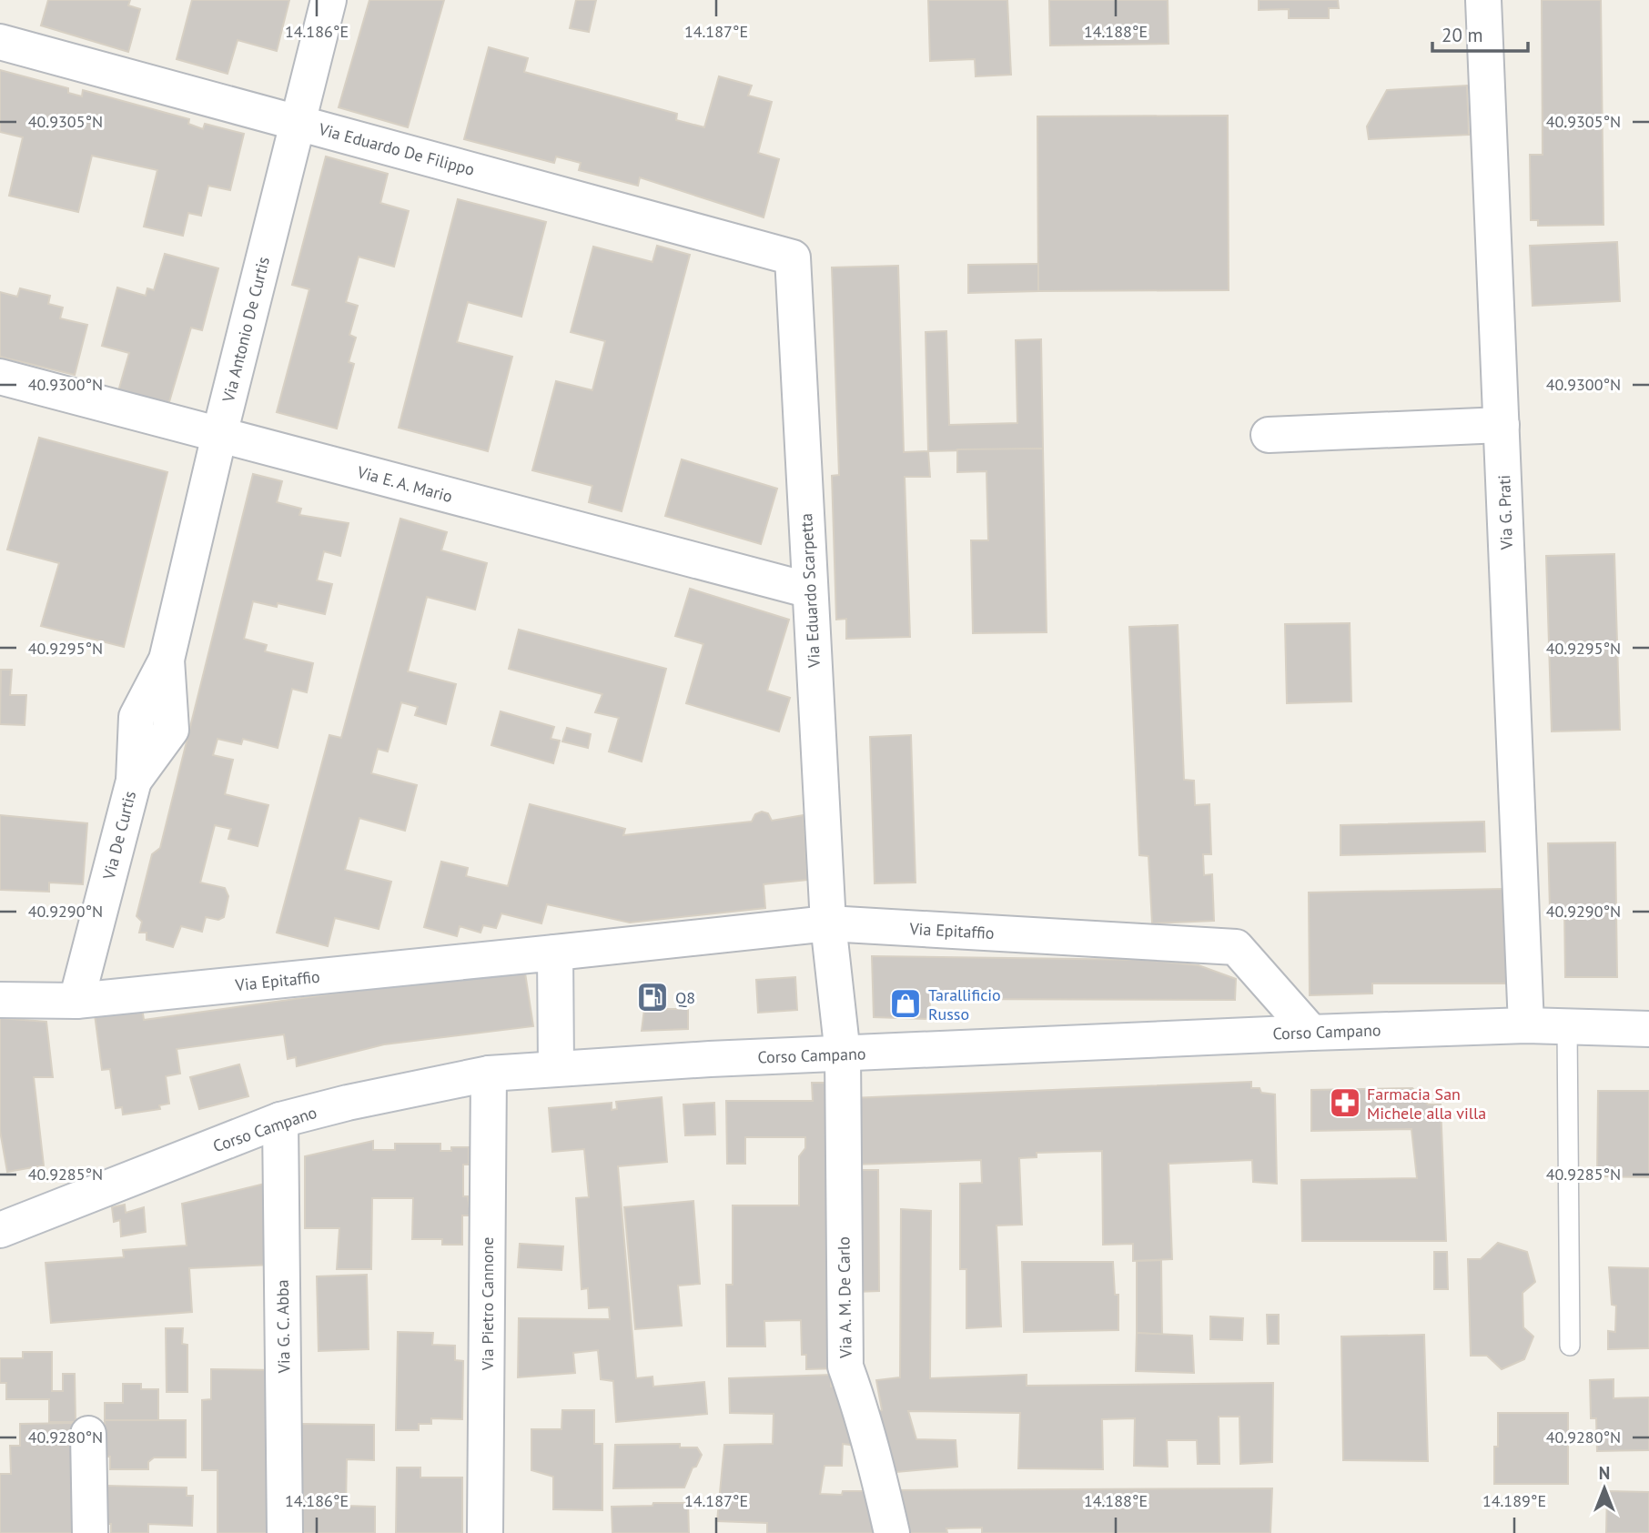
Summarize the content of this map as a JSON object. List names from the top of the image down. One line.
{"streets":{"street":["Via Eduardo De Filippo","Via Antonio De Curtis","Via E. A. Mario","Via G. Prati","Via Eduardo Scarpetta","Via De Curtis","Via Epitaffio","Corso Campano","Via A. M. De Carlo","Via Pietro Cannone","Via G. C. Abba"]},"crossings":[["Via Eduardo De Filippo","Via Antonio De Curtis"],["Via Eduardo De Filippo","Via Eduardo Scarpetta"],["Via Antonio De Curtis","Via E. A. Mario"],["Via Antonio De Curtis","Via De Curtis"],["Via E. A. Mario","Via Eduardo Scarpetta"],["Via G. Prati","Corso Campano"],["Via Eduardo Scarpetta","Via Epitaffio"],["Via Eduardo Scarpetta","Corso Campano"],["Via Eduardo Scarpetta","Via A. M. De Carlo"],["Via De Curtis","Via Epitaffio"],["Via Epitaffio","Corso Campano"],["Corso Campano","Via A. M. De Carlo"],["Corso Campano","Via Pietro Cannone"],["Corso Campano","Via G. C. Abba"]],"places":{"fuel station":["Q8"],"shop":["Tarallificio Russo"],"pharmacy":["Farmacia San Michele alla villa"]},"scale_bar":"20 m","north":"top","coordinates":["14.186°E","14.187°E","14.188°E","40.9305°N","40.9300°N","40.9295°N","40.9290°N","40.9285°N","40.9280°N","14.189°E"]}
